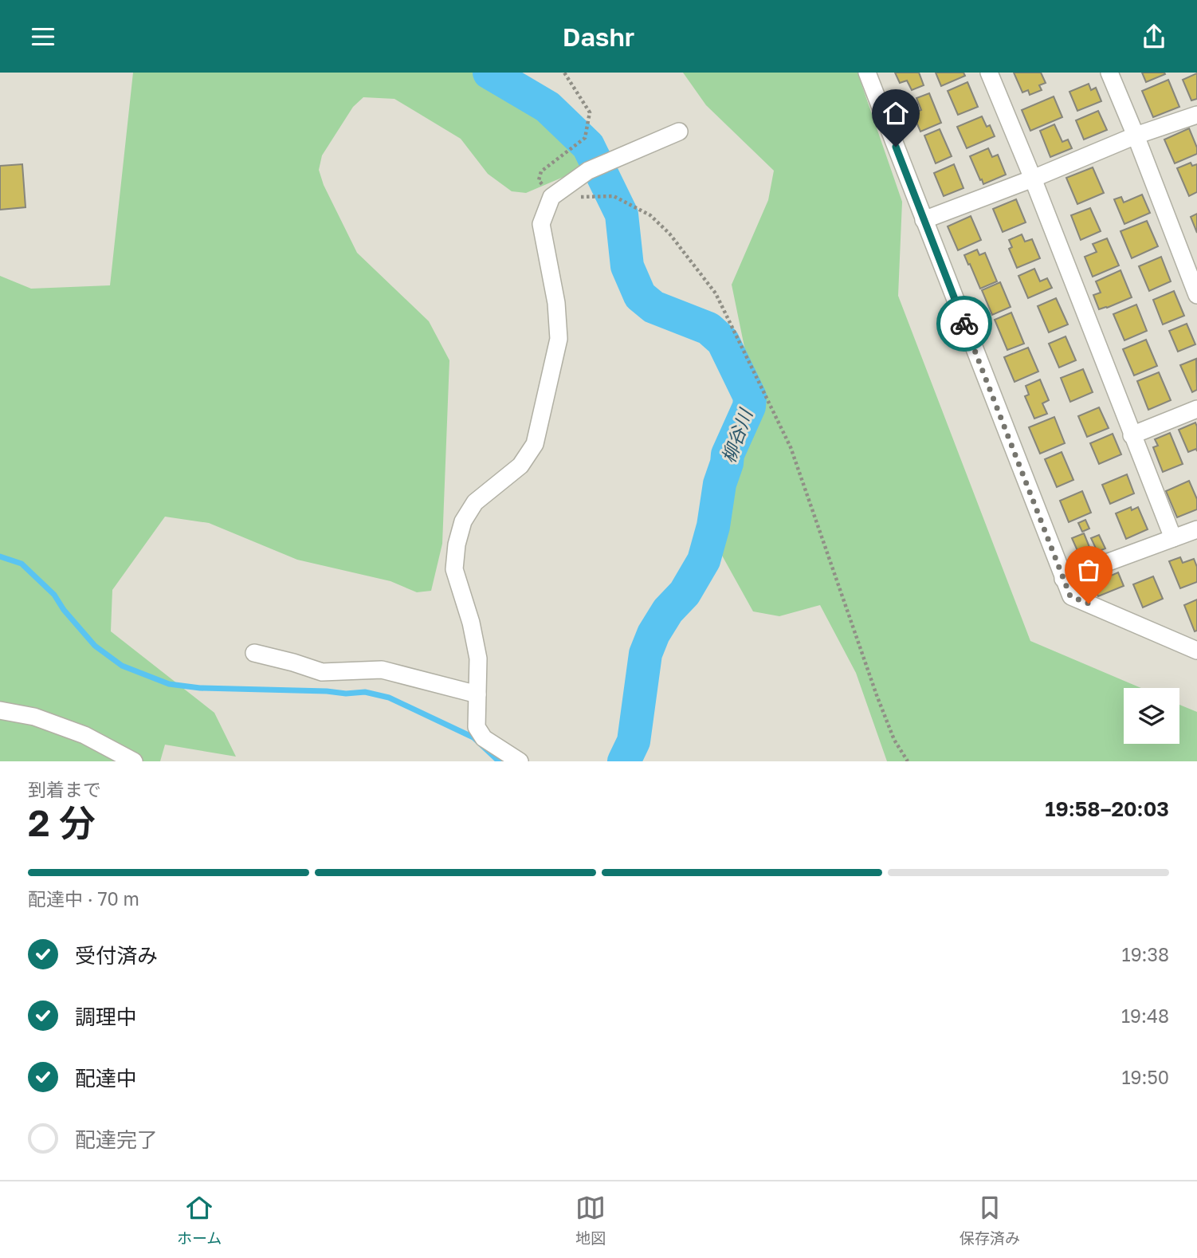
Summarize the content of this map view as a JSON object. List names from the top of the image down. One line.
{"water":["柳谷川"],"page":{"header":"Dashr","heading":["2 分","到着まで","19:58–20:03"],"bar":"配達中 · 70 m","list":[["受付済み","19:38"],["調理中","19:48"],["配達中","19:50"],"配達完了"],"tabs":["ホーム","地図","保存済み"]}}
